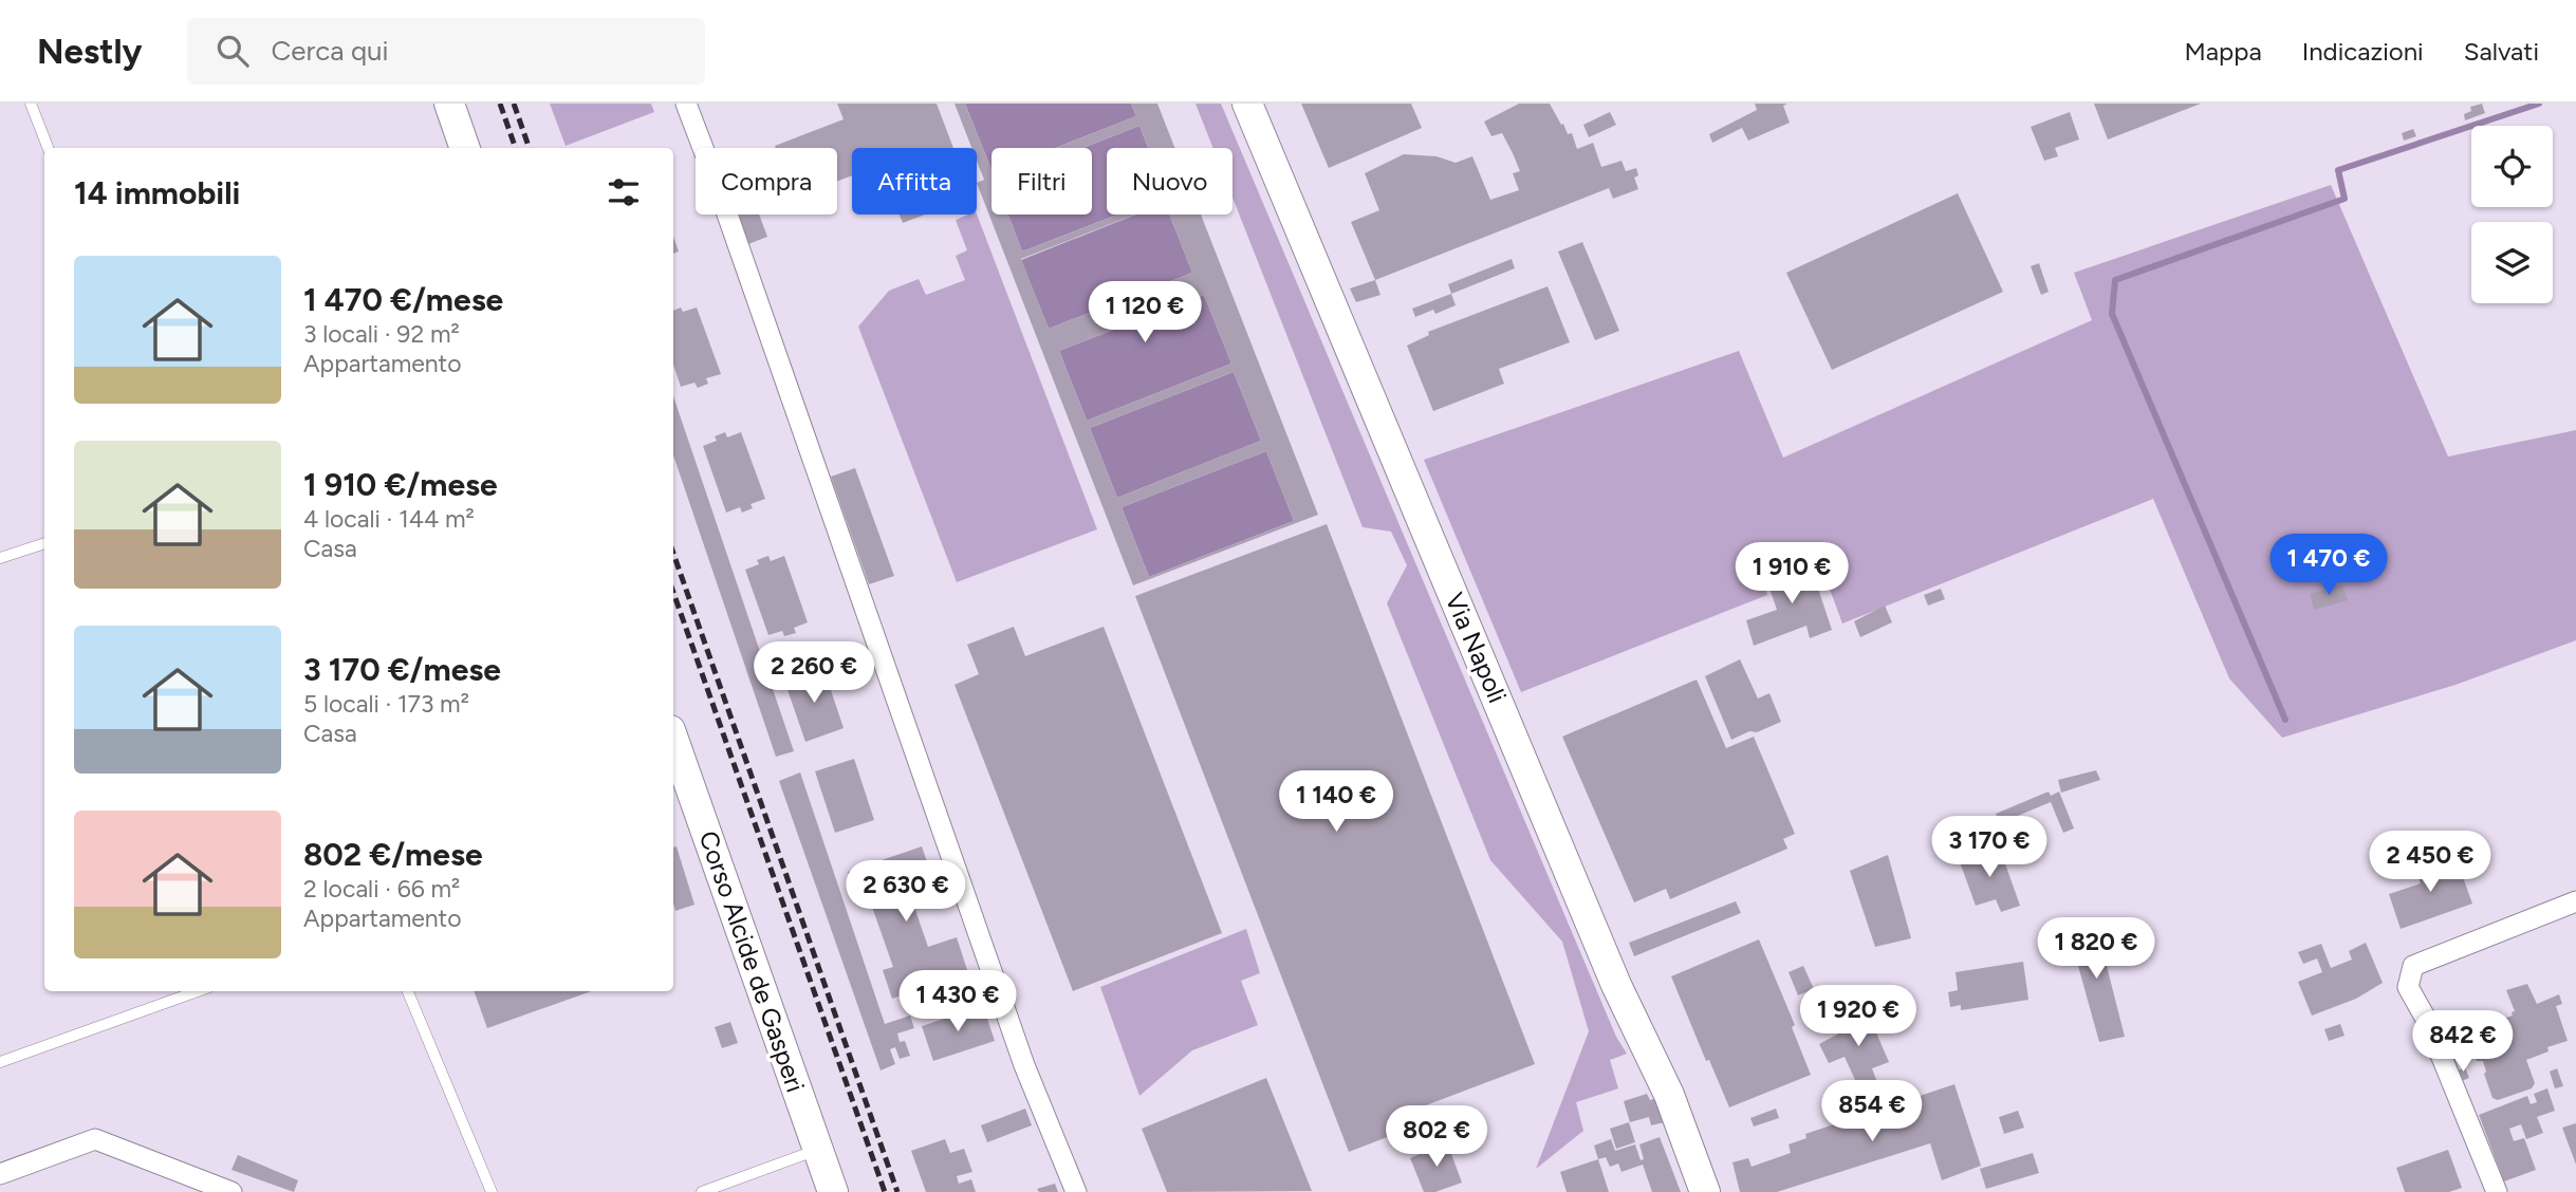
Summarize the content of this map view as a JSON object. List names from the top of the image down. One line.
{"streets":{"street":["Via Napoli","Corso Alcide de Gasperi"]},"page":{"header":"Nestly","search":"Cerca qui","nav":["Mappa","Indicazioni","Salvati"],"chip":["Compra","Affitta","Filtri","Nuovo"],"heading":"14 immobili","list":[{"name":"1 470 €/mese","note":"3 locali · 92 m² · Appartamento"},{"name":"1 910 €/mese","note":"4 locali · 144 m² · Casa"},{"name":"3 170 €/mese","note":"5 locali · 173 m² · Casa"},{"name":"802 €/mese","note":"2 locali · 66 m² · Appartamento"}],"price":["1 120 €","1 470 €","1 910 €","2 260 €","1 140 €","3 170 €","2 450 €","2 630 €","1 820 €","1 430 €","1 920 €","842 €","854 €","802 €"]}}
